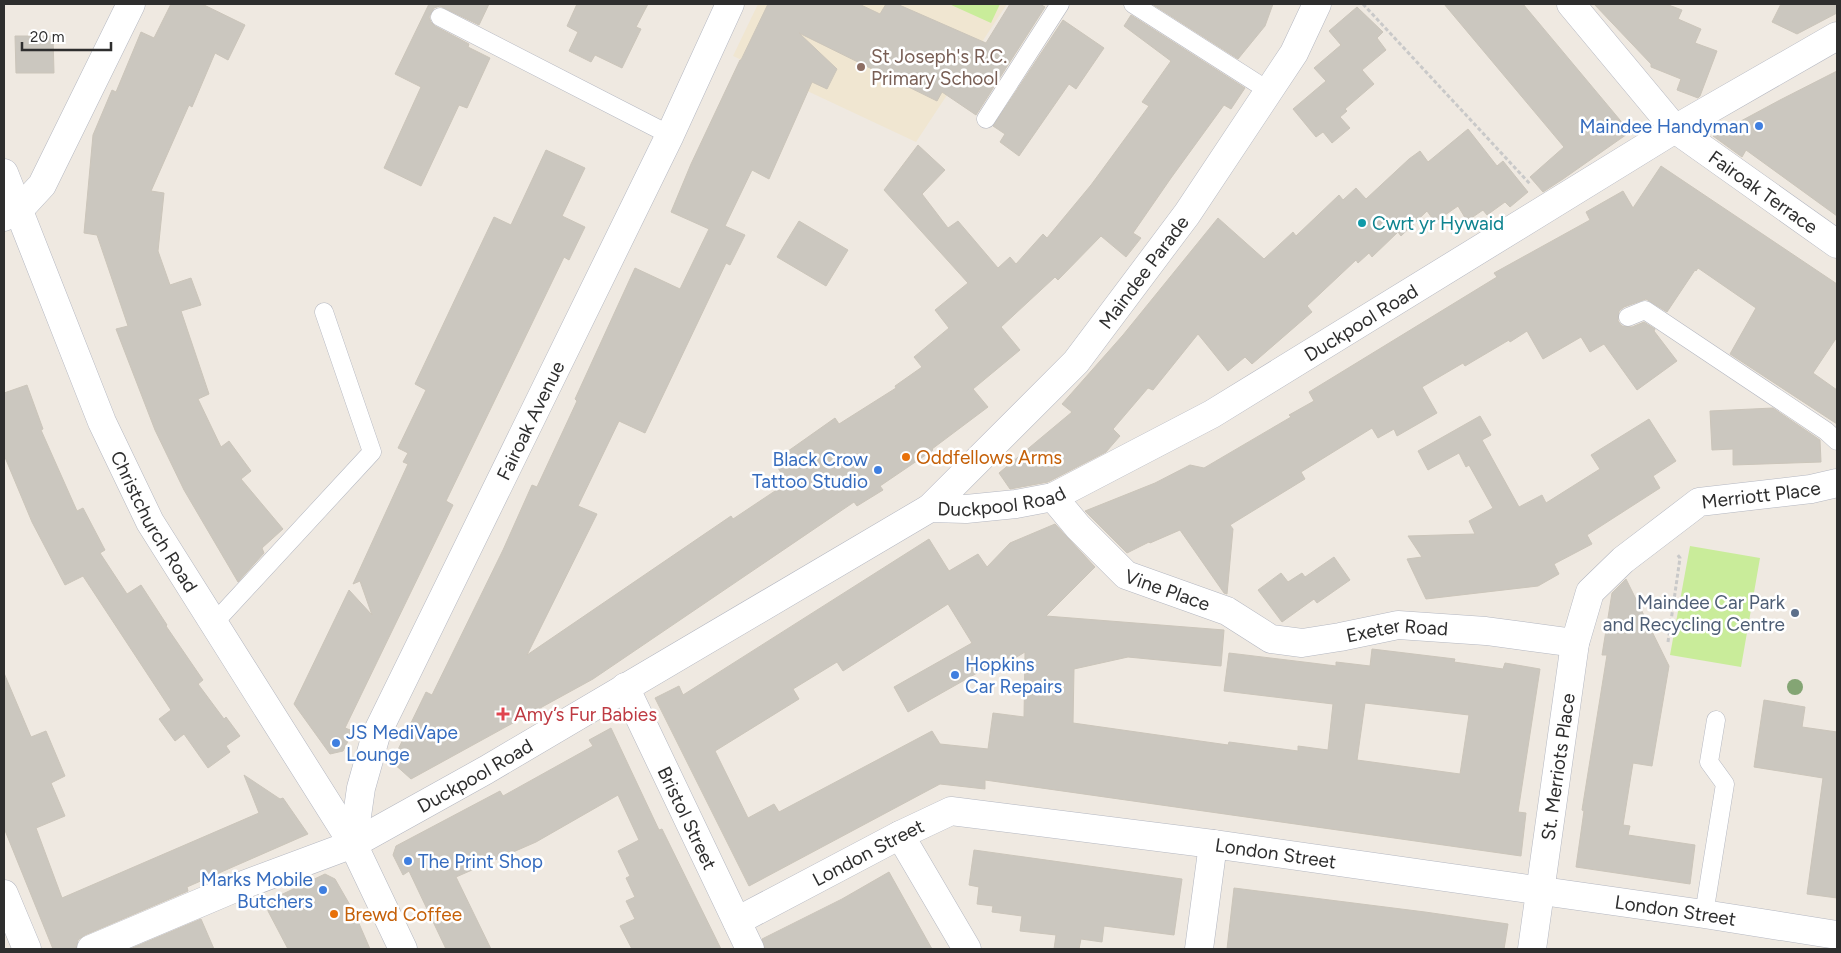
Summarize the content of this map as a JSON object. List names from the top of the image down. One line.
{"streets":{"street":["Fairoak Terrace","Maindee Parade","Duckpool Road","Fairoak Avenue","Merriott Place","Christchurch Road","Vine Place","Exeter Road","St. Merriots Place","Bristol Street","London Street"]},"crossings":[["Fairoak Terrace","Duckpool Road"],["Maindee Parade","Duckpool Road"],["Duckpool Road","Fairoak Avenue"],["Duckpool Road","Christchurch Road"],["Duckpool Road","Vine Place"],["Duckpool Road","Bristol Street"],["Fairoak Avenue","Christchurch Road"],["Merriott Place","Exeter Road"],["Merriott Place","St. Merriots Place"],["Vine Place","Exeter Road"],["Exeter Road","St. Merriots Place"],["St. Merriots Place","London Street"],["Bristol Street","London Street"]],"places":{"other":["St Joseph's R.C. Primary School","Maindee Handyman","Cwrt yr Hywaid","Oddfellows Arms","Black Crow Tattoo Studio","Maindee Car Park and Recycling Centre","Hopkins Car Repairs","JS MediVape Lounge","The Print Shop","Marks Mobile Butchers","Brewd Coffee"],"health":["Amy’s Fur Babies"]},"scale_bar":"20 m"}
